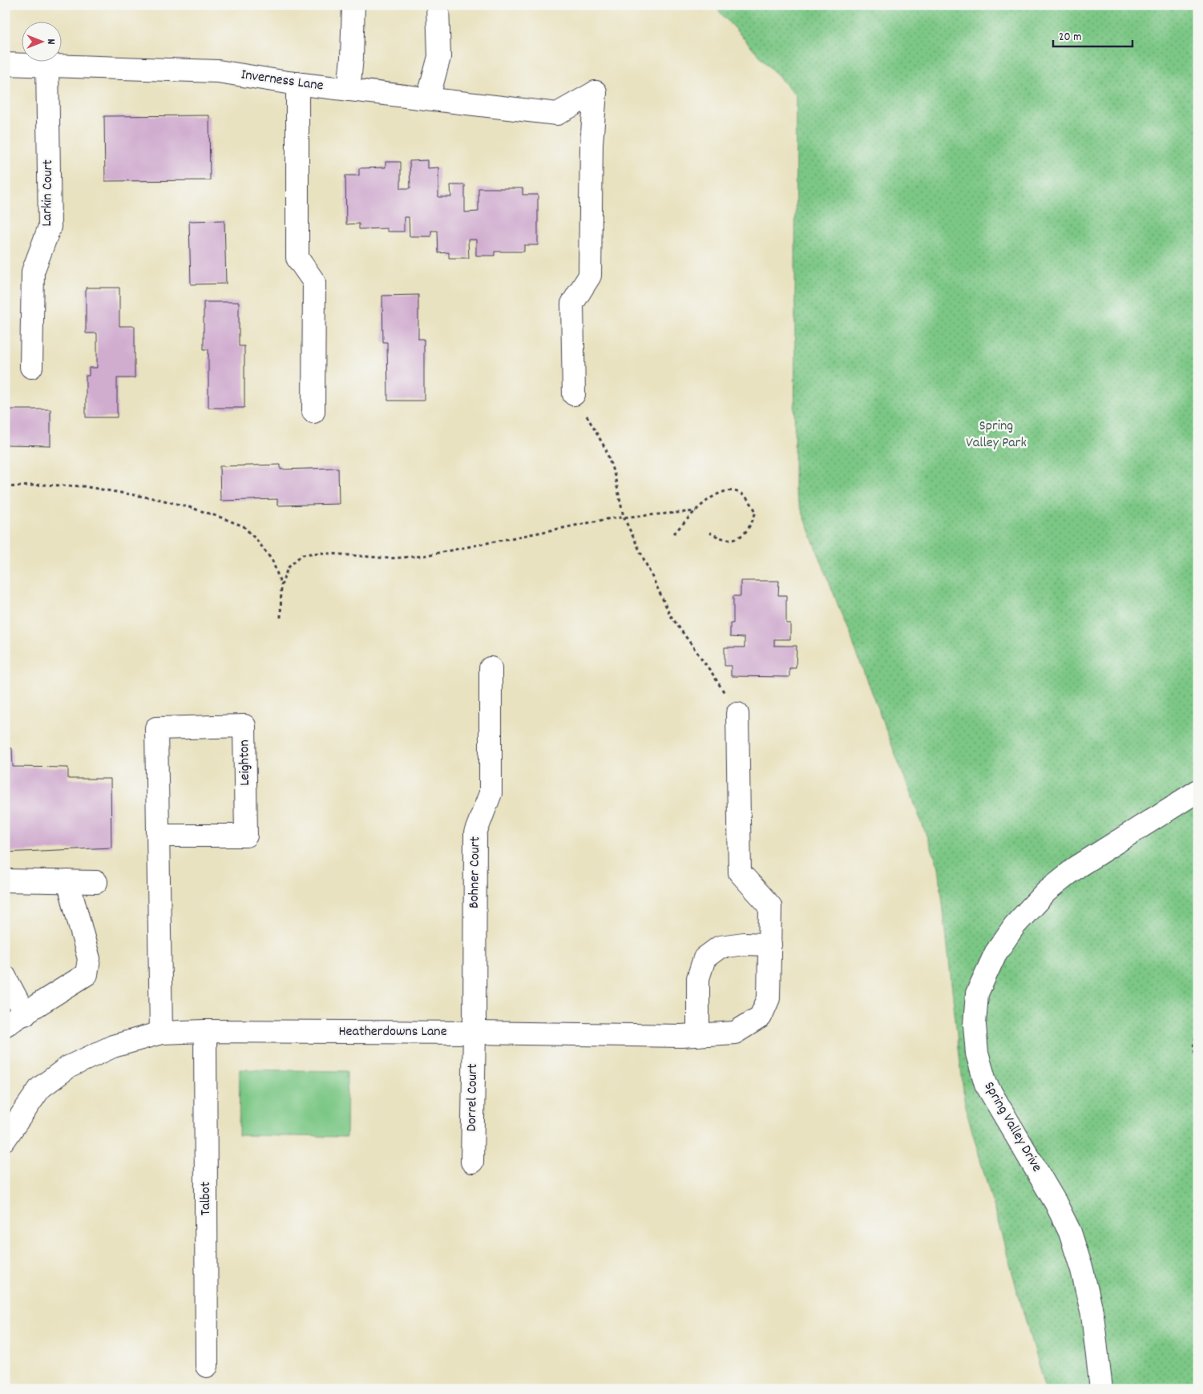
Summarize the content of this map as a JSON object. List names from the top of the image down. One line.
{"streets":{"street":["Inverness Lane","Larkin Court","Leighton","Bohner Court","Heatherdowns Lane","Dorrel Court","Spring Valley Drive","Talbot"]},"crossings":[["Inverness Lane","Larkin Court"],["Leighton","Heatherdowns Lane"],["Bohner Court","Heatherdowns Lane"],["Bohner Court","Dorrel Court"],["Heatherdowns Lane","Dorrel Court"],["Heatherdowns Lane","Talbot"]],"parks":["Spring Valley Park"],"scale_bar":"20 m","north":"right"}
